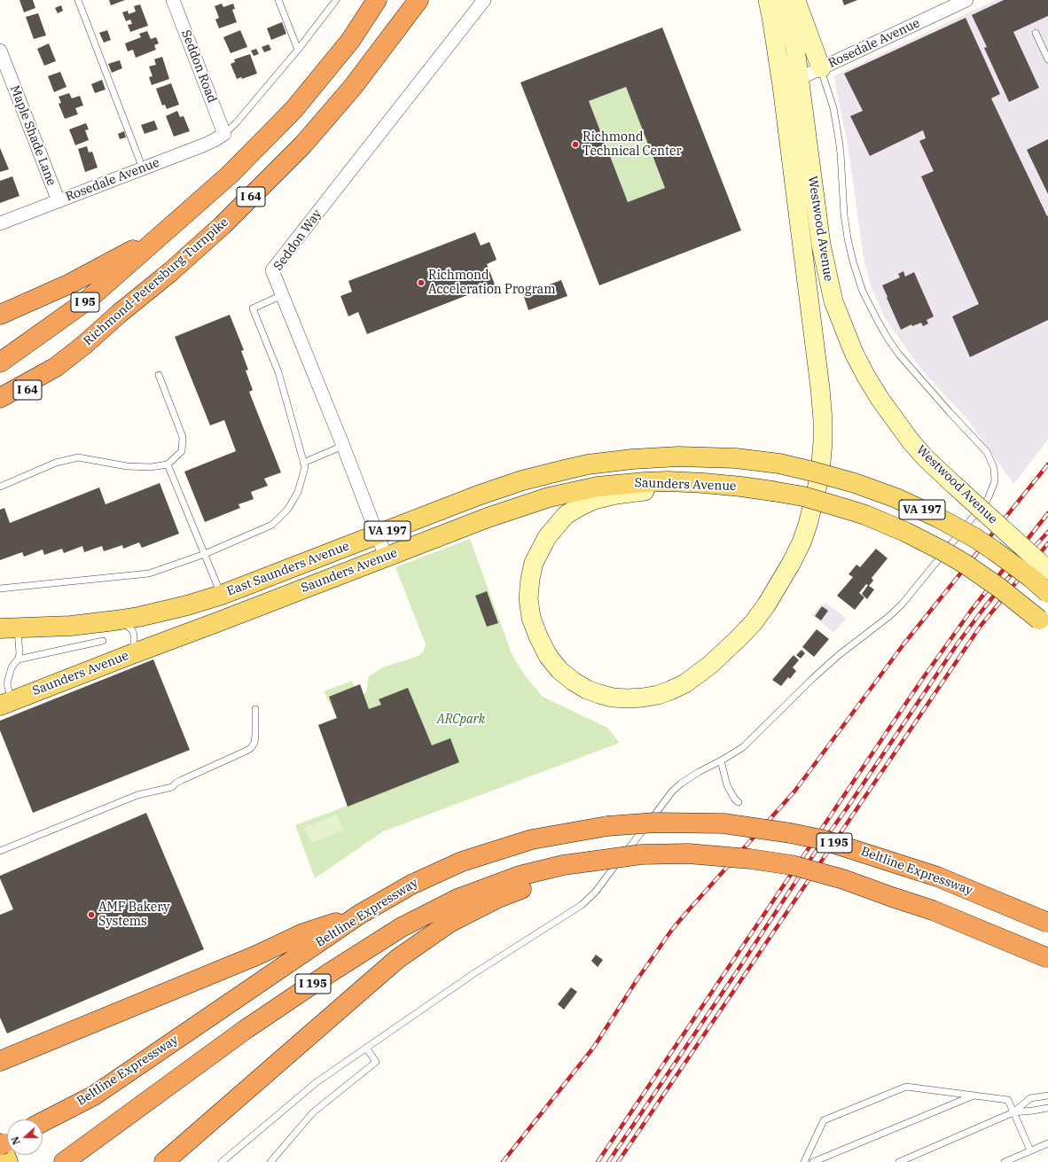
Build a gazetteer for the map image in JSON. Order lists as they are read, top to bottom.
{
  "streets": {
    "highway": [
      "I 64",
      "Richmond-Petersburg Turnpike",
      "I 95",
      "I 195",
      "Beltline Expressway"
    ],
    "main road": [
      "Westwood Avenue",
      "Saunders Avenue",
      "VA 197",
      "East Saunders Avenue"
    ],
    "street": [
      "Rosedale Avenue",
      "Seddon Road",
      "Maple Shade Lane",
      "Seddon Way"
    ]
  },
  "crossings": [
    ["Rosedale Avenue", "Seddon Road"],
    ["Rosedale Avenue", "Maple Shade Lane"],
    ["Rosedale Avenue", "Westwood Avenue"],
    ["I 64", "Richmond-Petersburg Turnpike"],
    ["I 64", "I 95"],
    ["Westwood Avenue", "Saunders Avenue"],
    ["Seddon Way", "Saunders Avenue"],
    ["Seddon Way", "East Saunders Avenue"]
  ],
  "parks": ["ARCpark"],
  "places": ["Richmond Technical Center", "Richmond Acceleration Program", "AMF Bakery Systems"],
  "north": "left"
}
